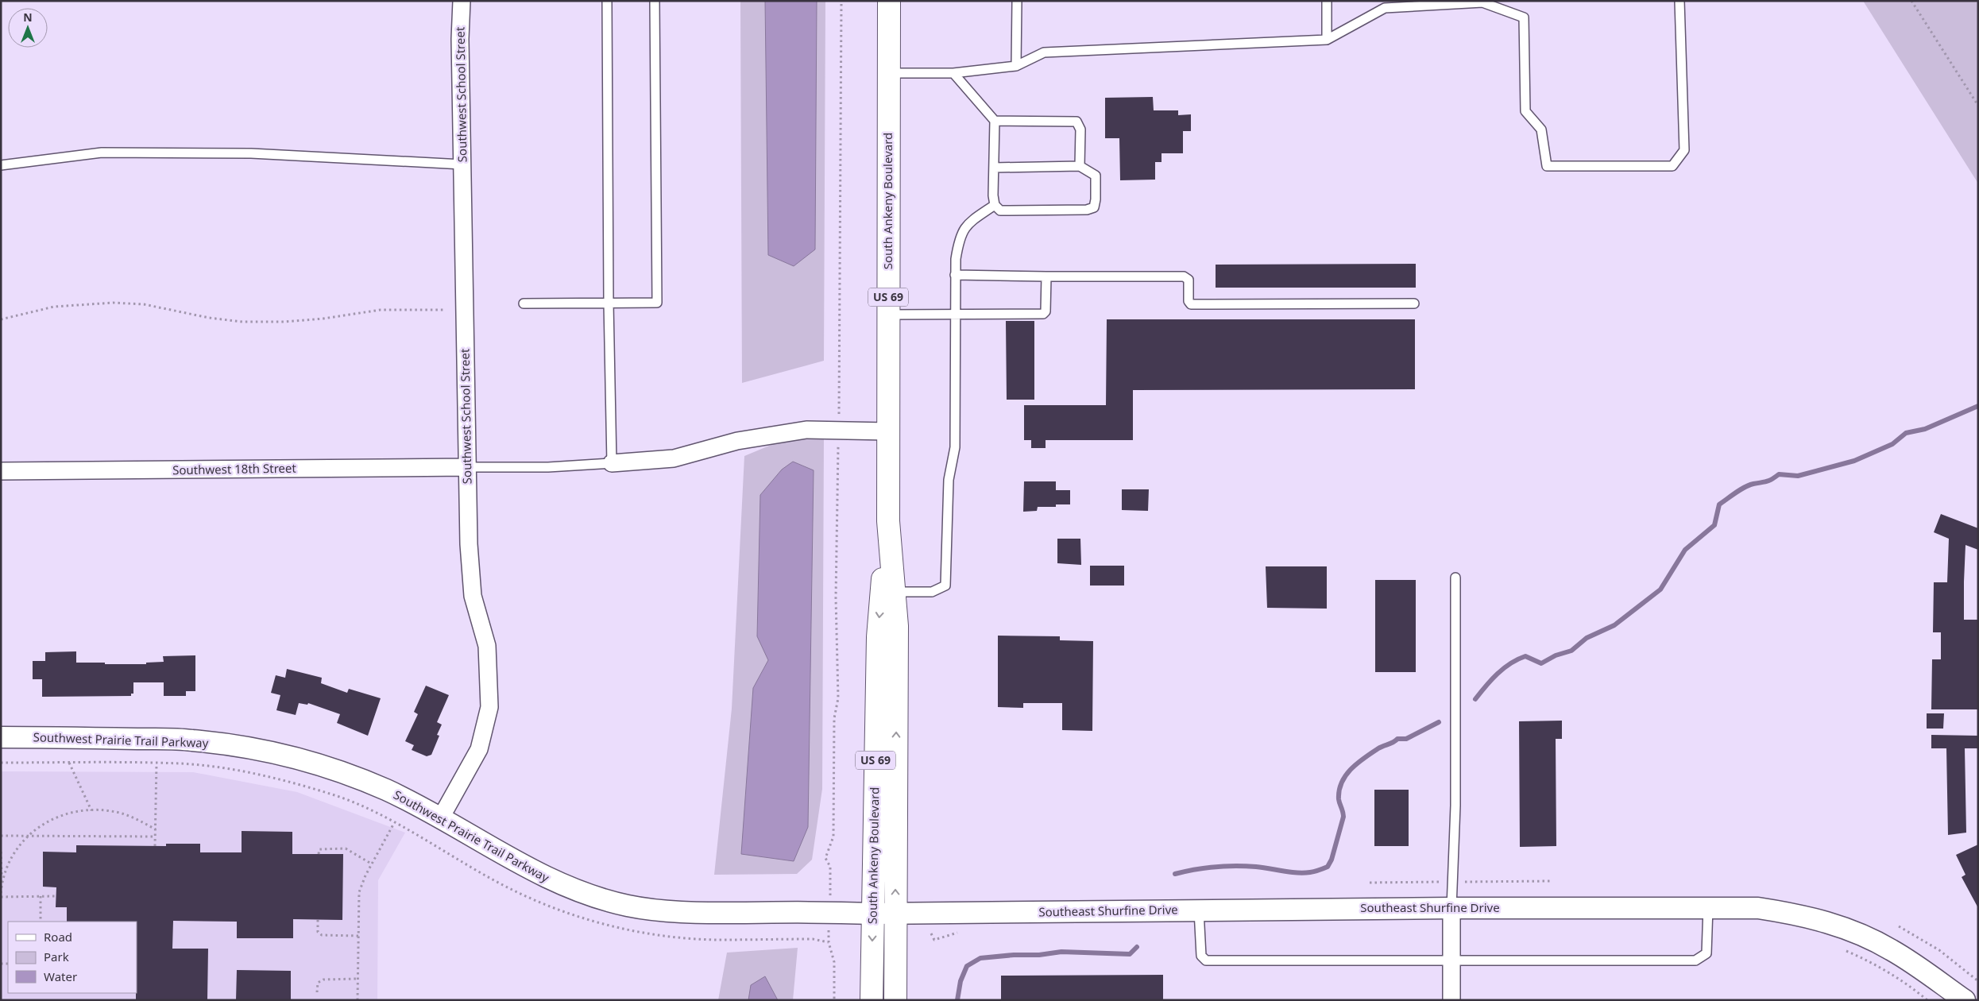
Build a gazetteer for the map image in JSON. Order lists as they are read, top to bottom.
{
  "streets": {
    "main road": ["South Ankeny Boulevard", "US 69"],
    "street": [
      "Southwest School Street",
      "Southwest 18th Street",
      "Southwest Prairie Trail Parkway",
      "Southeast Shurfine Drive"
    ]
  },
  "crossings": [
    ["Southwest School Street", "Southwest 18th Street"],
    ["Southwest School Street", "Southwest Prairie Trail Parkway"],
    ["South Ankeny Boulevard", "Southwest Prairie Trail Parkway"],
    ["South Ankeny Boulevard", "Southeast Shurfine Drive"],
    ["Southwest Prairie Trail Parkway", "Southeast Shurfine Drive"]
  ],
  "legend": ["Road", "Park", "Water"],
  "north": "top"
}
